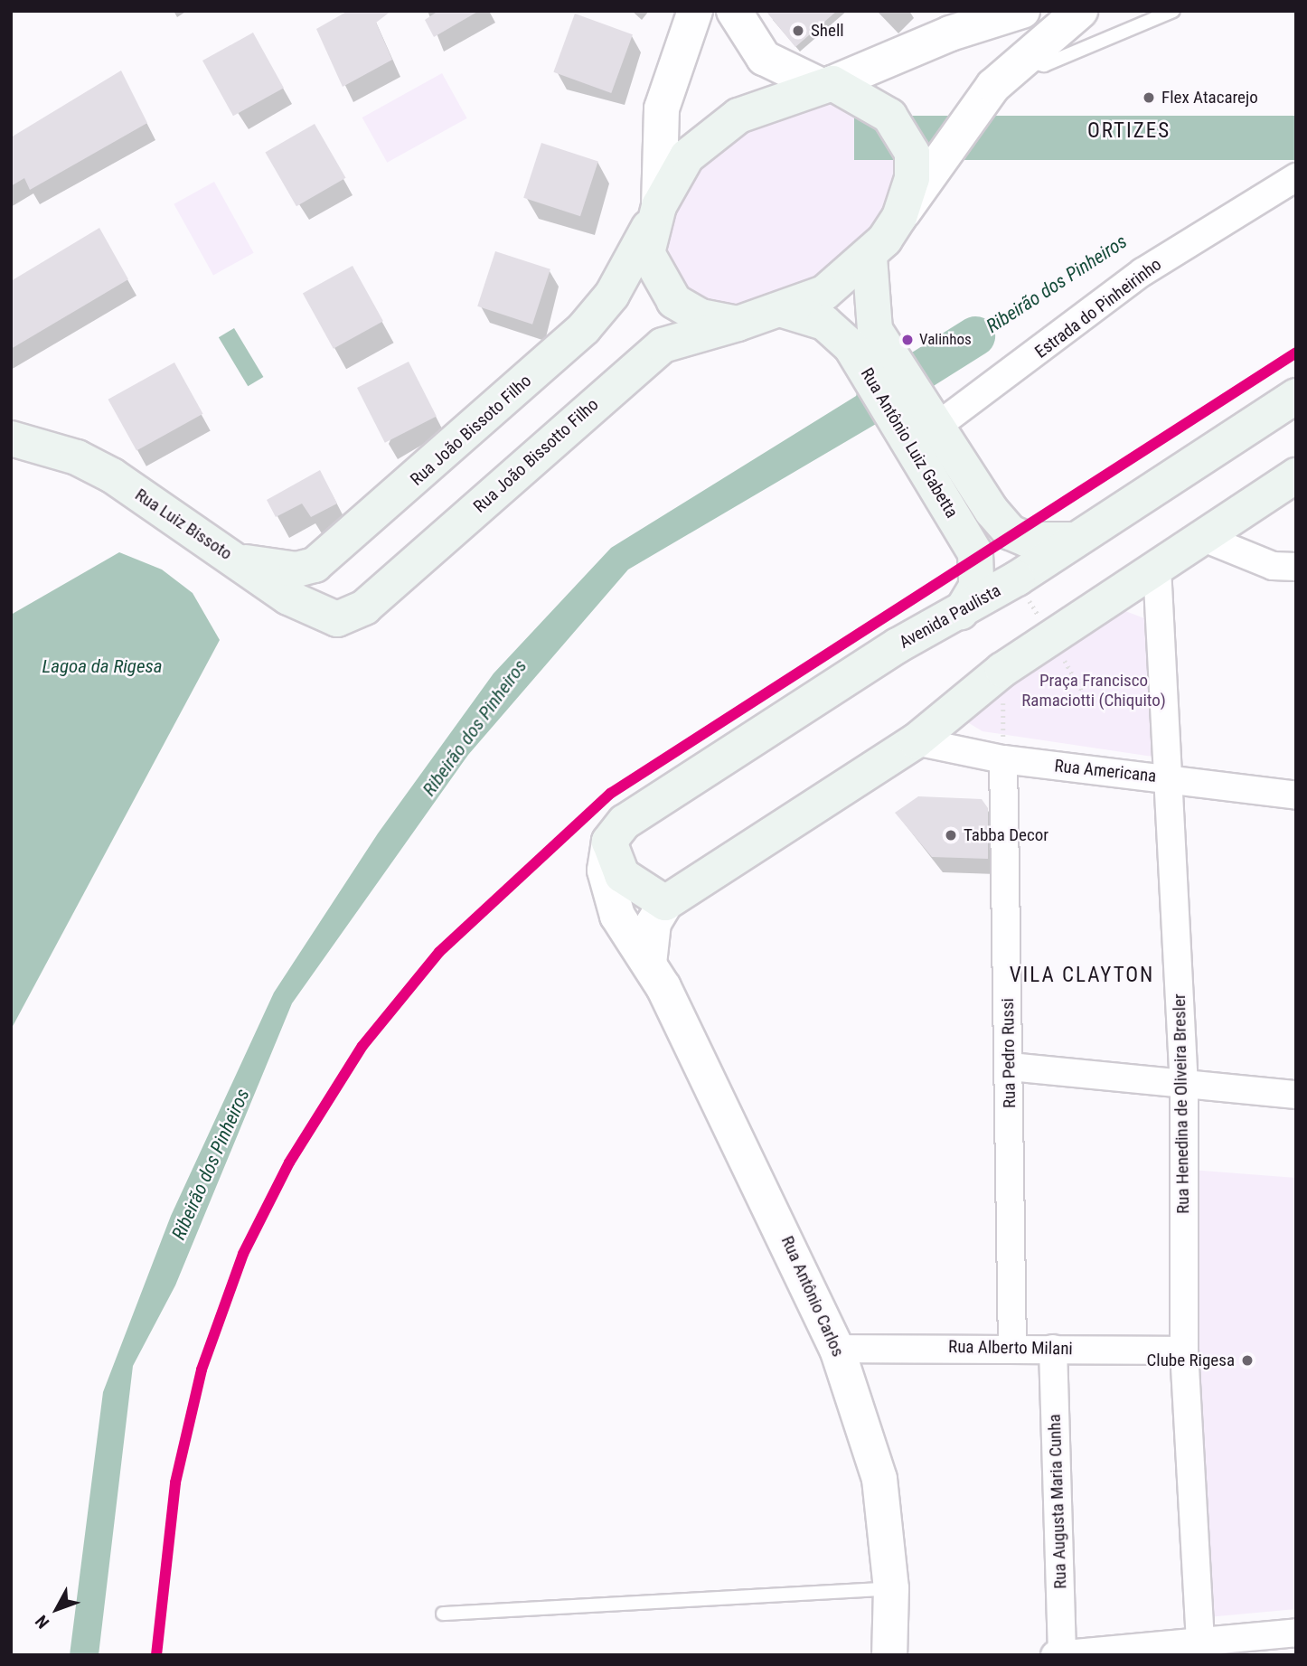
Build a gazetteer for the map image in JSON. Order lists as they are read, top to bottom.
{
  "streets": {
    "main road": [
      "Rua João Bissoto Filho",
      "Rua Antônio Luiz Gabetta",
      "Rua João Bissotto Filho",
      "Rua Luiz Bissoto",
      "Avenida Paulista",
      "Rua Antônio Carlos"
    ],
    "street": [
      "Estrada do Pinheirinho",
      "Rua Americana",
      "Rua Pedro Russi",
      "Rua Henedina de Oliveira Bresler",
      "Rua Alberto Milani",
      "Rua Augusta Maria Cunha"
    ]
  },
  "crossings": [
    ["Estrada do Pinheirinho", "Rua Antônio Luiz Gabetta"],
    ["Rua João Bissoto Filho", "Rua Antônio Luiz Gabetta"],
    ["Rua João Bissoto Filho", "Rua João Bissotto Filho"],
    ["Rua Antônio Luiz Gabetta", "Avenida Paulista"],
    ["Rua João Bissotto Filho", "Rua Luiz Bissoto"],
    ["Avenida Paulista", "Rua Antônio Carlos"],
    ["Rua Americana", "Rua Pedro Russi"],
    ["Rua Americana", "Rua Henedina de Oliveira Bresler"],
    ["Rua Pedro Russi", "Rua Alberto Milani"],
    ["Rua Henedina de Oliveira Bresler", "Rua Alberto Milani"],
    ["Rua Antônio Carlos", "Rua Alberto Milani"],
    ["Rua Alberto Milani", "Rua Augusta Maria Cunha"]
  ],
  "districts": ["ORTIZES", "VILA CLAYTON"],
  "water": ["Ribeirão dos Pinheiros", "Lagoa da Rigesa"],
  "parks": ["Praça Francisco Ramaciotti (Chiquito)"],
  "places": [
    "Shell",
    "Flex Atacarejo",
    "Valinhos",
    "Tabba Decor",
    "Clube Rigesa"
  ],
  "north": "bottom left"
}
